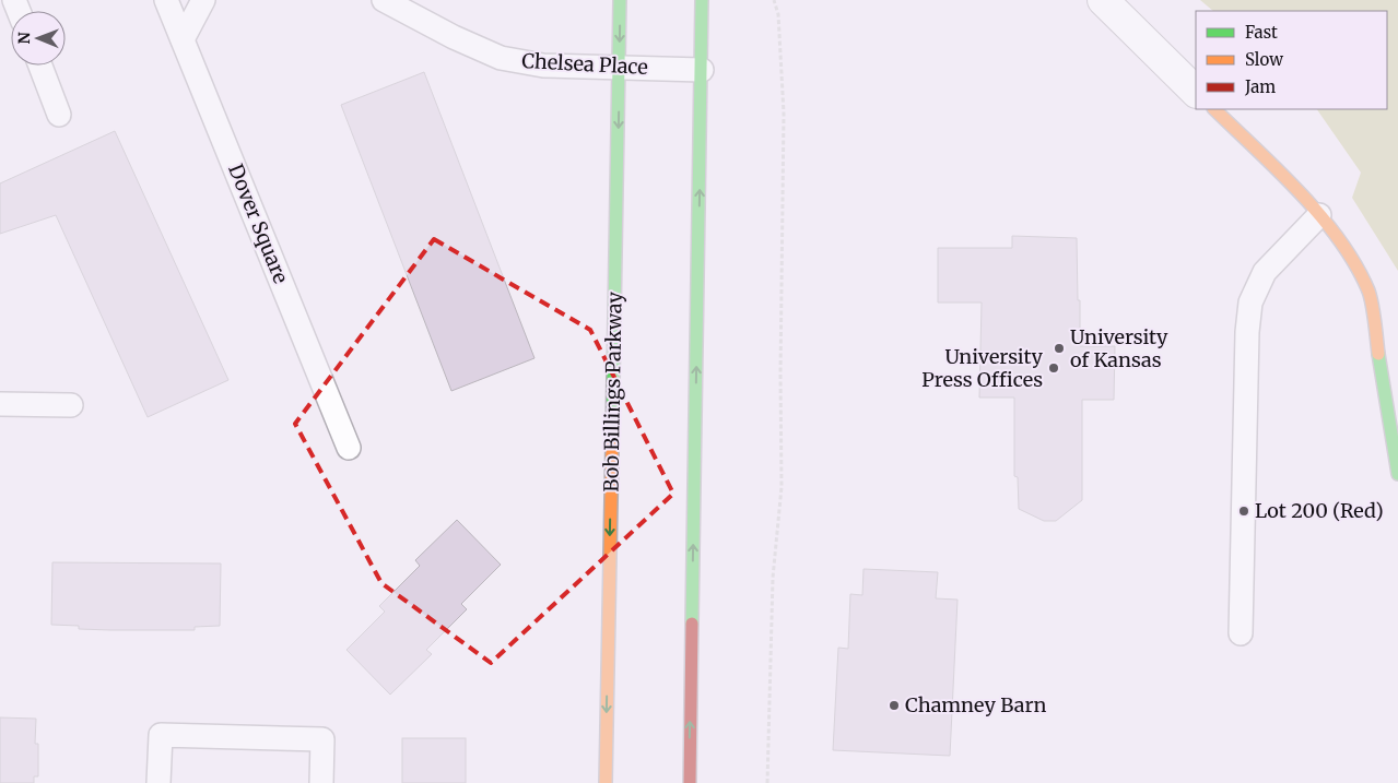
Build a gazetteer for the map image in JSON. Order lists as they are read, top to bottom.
{
  "streets": {
    "main road": ["Bob Billings Parkway"],
    "lane": ["Chelsea Place", "Dover Square"]
  },
  "crossings": [
    ["Chelsea Place", "Bob Billings Parkway"]
  ],
  "places": [
    "University of Kansas",
    "University Press Offices",
    "Lot 200 (Red)",
    "Chamney Barn"
  ],
  "legend": ["Fast", "Slow", "Jam"],
  "north": "left"
}
